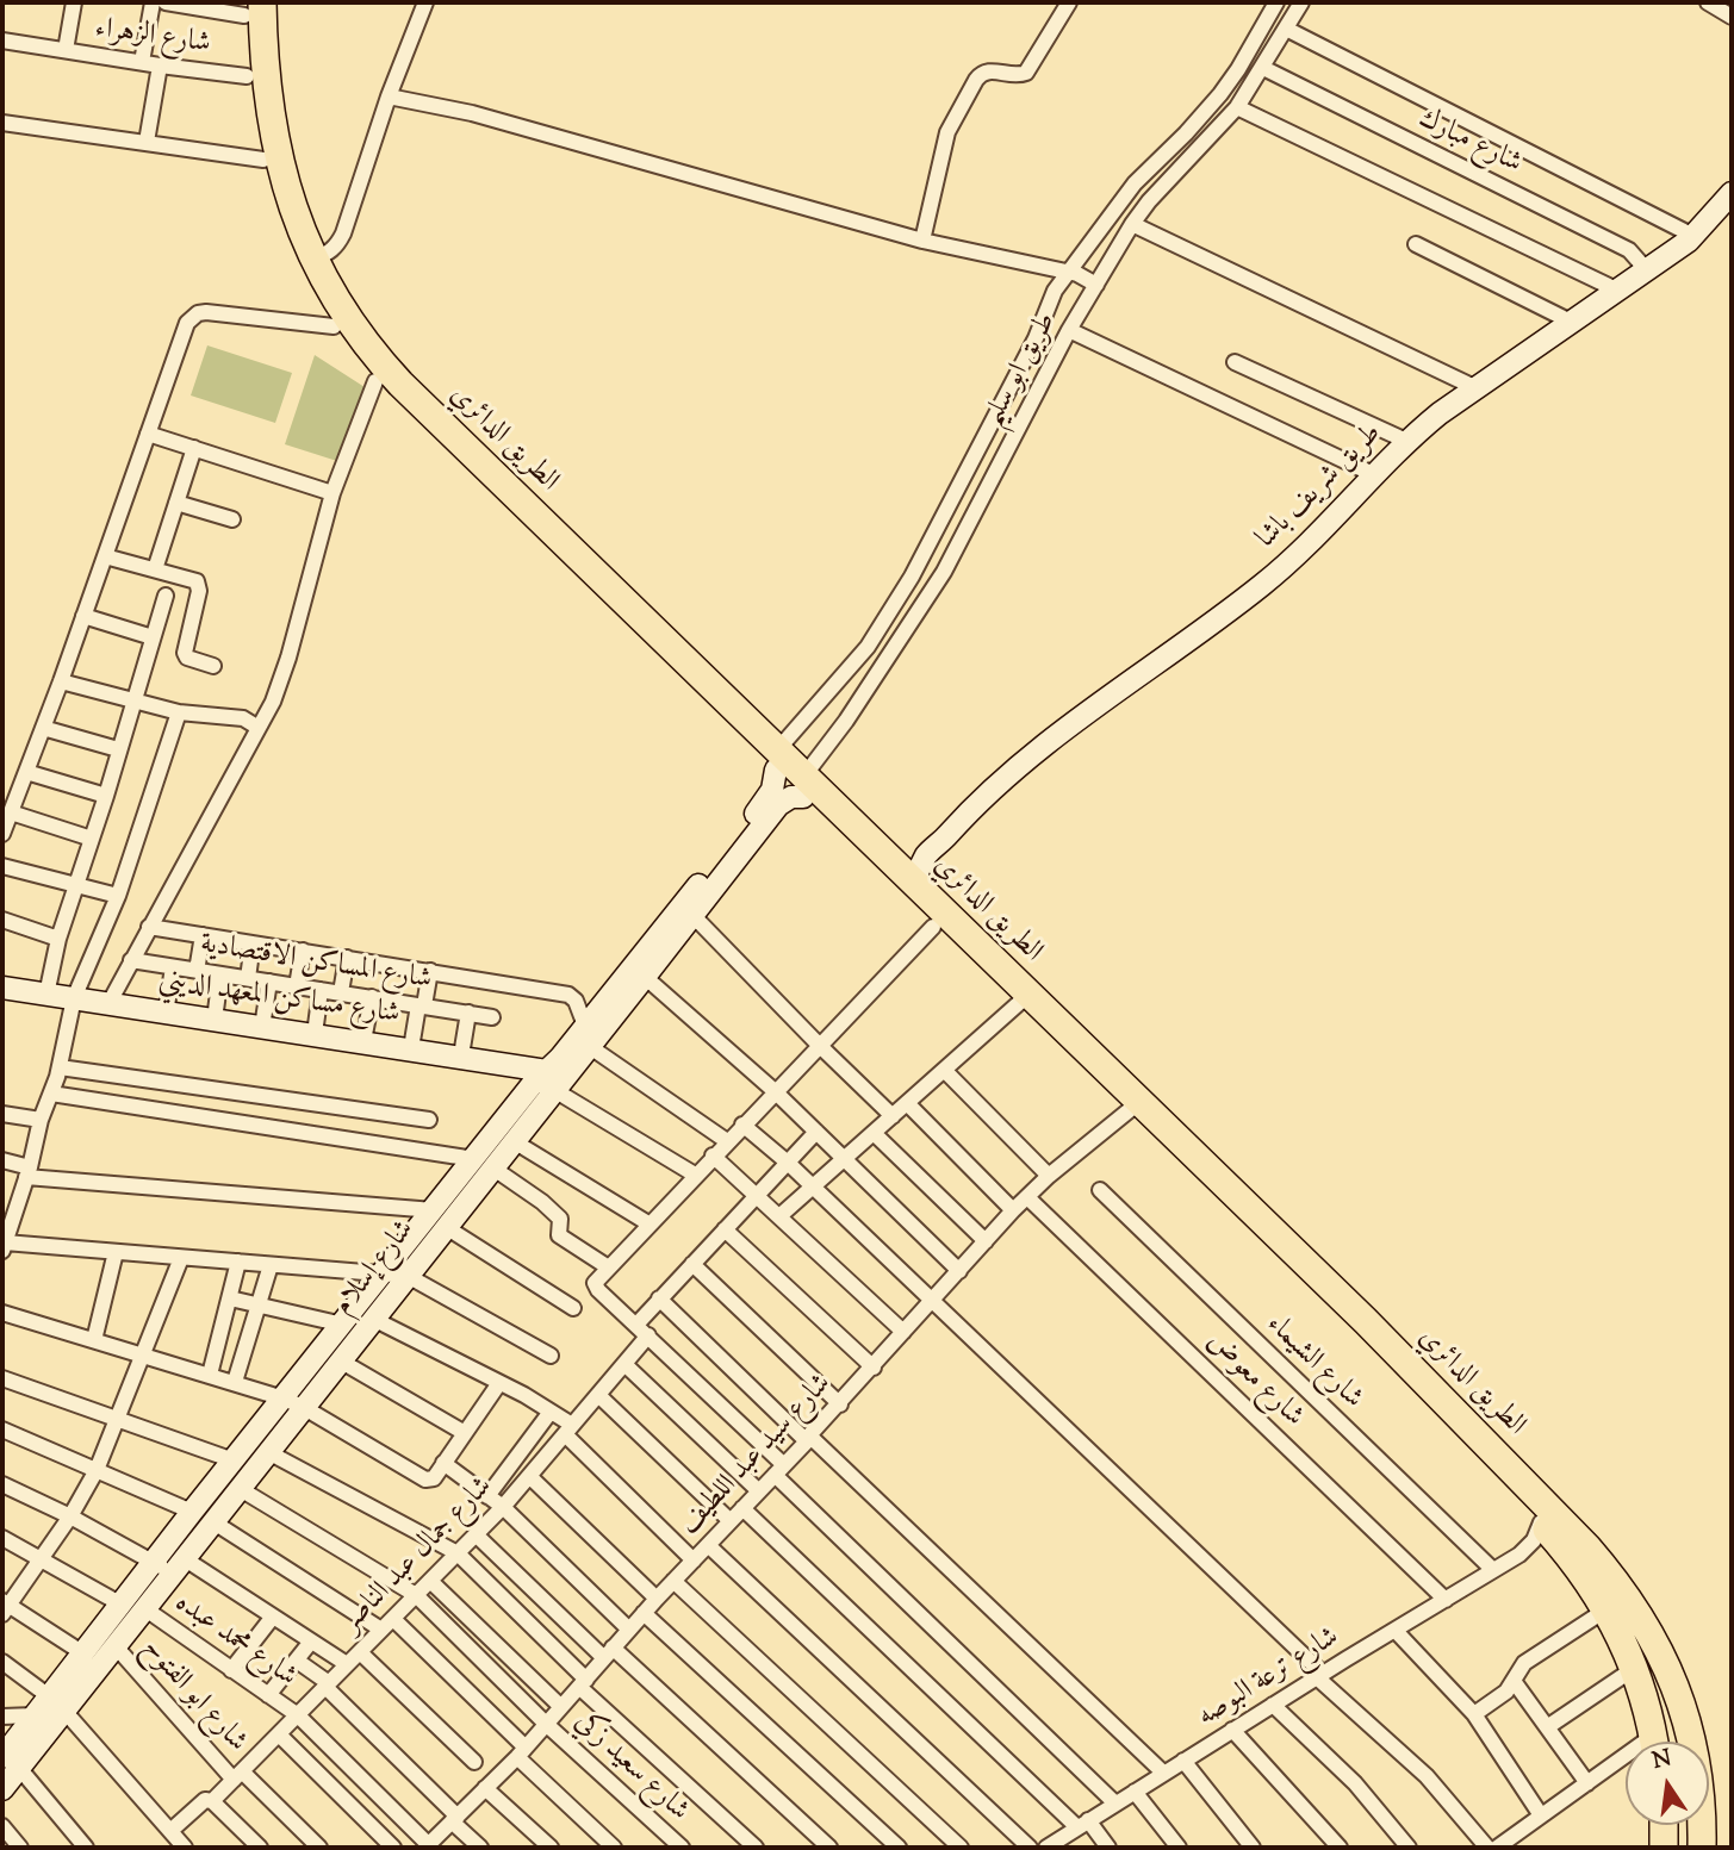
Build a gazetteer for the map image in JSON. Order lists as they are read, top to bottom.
{
  "streets": {
    "highway": ["الطريق الدائري"],
    "street": [
      "شارع الزهراء",
      "شارع مبارك",
      "طريق ابو سليم",
      "طريق شريف باشا",
      "شارع المساكن الاقتصادية",
      "شارع مساكن المعهد الديني",
      "شارع إسلام",
      "شارع الشيماء",
      "شارع معوض",
      "شارع سيد عبد اللطيف",
      "شارع جمال عبد الناصر",
      "شارع محمد عبده",
      "شارع ترعة البوصه",
      "شارع ابو الفتوح",
      "شارع سعيد زكي"
    ]
  },
  "crossings": [
    ["شارع الزهراء", "الطريق الدائري"],
    ["شارع مبارك", "طريق ابو سليم"],
    ["شارع مبارك", "طريق شريف باشا"],
    ["طريق ابو سليم", "الطريق الدائري"],
    ["طريق ابو سليم", "شارع إسلام"],
    ["الطريق الدائري", "طريق شريف باشا"],
    ["الطريق الدائري", "شارع إسلام"],
    ["الطريق الدائري", "شارع سيد عبد اللطيف"],
    ["شارع مساكن المعهد الديني", "شارع إسلام"],
    ["شارع إسلام", "شارع محمد عبده"],
    ["شارع إسلام", "شارع ابو الفتوح"],
    ["شارع إسلام", "شارع سعيد زكي"],
    ["شارع الشيماء", "شارع ترعة البوصه"],
    ["شارع معوض", "شارع سيد عبد اللطيف"],
    ["شارع معوض", "شارع ترعة البوصه"],
    ["شارع سيد عبد اللطيف", "شارع محمد عبده"],
    ["شارع سيد عبد اللطيف", "شارع سعيد زكي"],
    ["شارع جمال عبد الناصر", "شارع محمد عبده"],
    ["شارع جمال عبد الناصر", "شارع ابو الفتوح"],
    ["شارع جمال عبد الناصر", "شارع سعيد زكي"]
  ],
  "north": "top"
}
